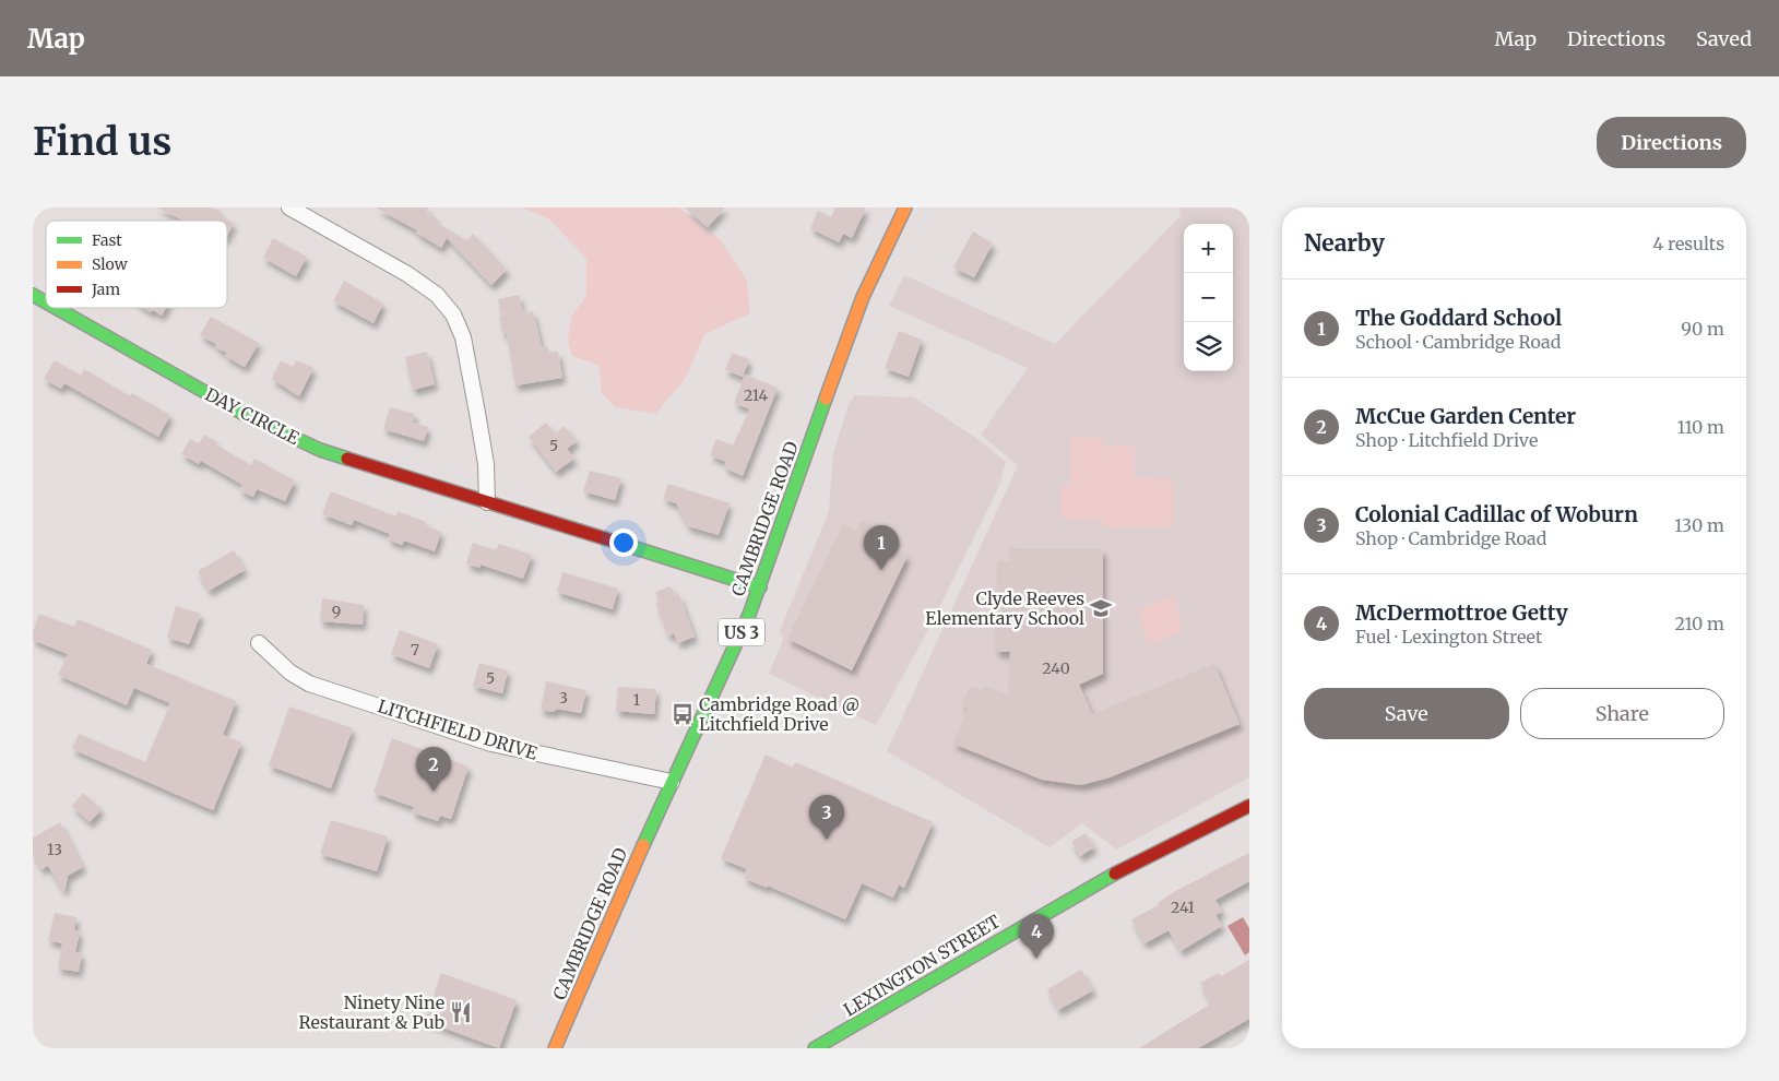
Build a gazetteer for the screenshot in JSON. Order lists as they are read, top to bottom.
{
  "streets": {
    "main road": [
      "DAY CIRCLE",
      "CAMBRIDGE ROAD",
      "US 3",
      "LEXINGTON STREET"
    ],
    "street": ["LITCHFIELD DRIVE"]
  },
  "crossings": [
    ["DAY CIRCLE", "CAMBRIDGE ROAD"],
    ["CAMBRIDGE ROAD", "LITCHFIELD DRIVE"]
  ],
  "places": {
    "school or university": ["Clyde Reeves Elementary School"],
    "bus stop": ["Cambridge Road @ Litchfield Drive"],
    "restaurant": ["Ninety Nine Restaurant & Pub"]
  },
  "house_numbers": [
    "214",
    "5",
    "9",
    "7",
    "240",
    "5",
    "3",
    "1",
    "13",
    "241"
  ],
  "legend": ["Fast", "Slow", "Jam"],
  "page": {
    "header": "Map",
    "nav": ["Map", "Directions", "Saved"],
    "buttons": [
      "Directions",
      ["Save", "Share"]
    ],
    "title": "Find us",
    "heading": ["Nearby", "4 results"],
    "map_buttons": ["+", "−"],
    "list": [
      {
        "mark": "1",
        "name": "The Goddard School",
        "note": "School · Cambridge Road",
        "value": "90 m"
      },
      {
        "mark": "2",
        "name": "McCue Garden Center",
        "note": "Shop · Litchfield Drive",
        "value": "110 m"
      },
      {
        "mark": "3",
        "name": "Colonial Cadillac of Woburn",
        "note": "Shop · Cambridge Road",
        "value": "130 m"
      },
      {
        "mark": "4",
        "name": "McDermottroe Getty",
        "note": "Fuel · Lexington Street",
        "value": "210 m"
      }
    ],
    "pins": [
      "1",
      "2",
      "3",
      "4"
    ]
  }
}
